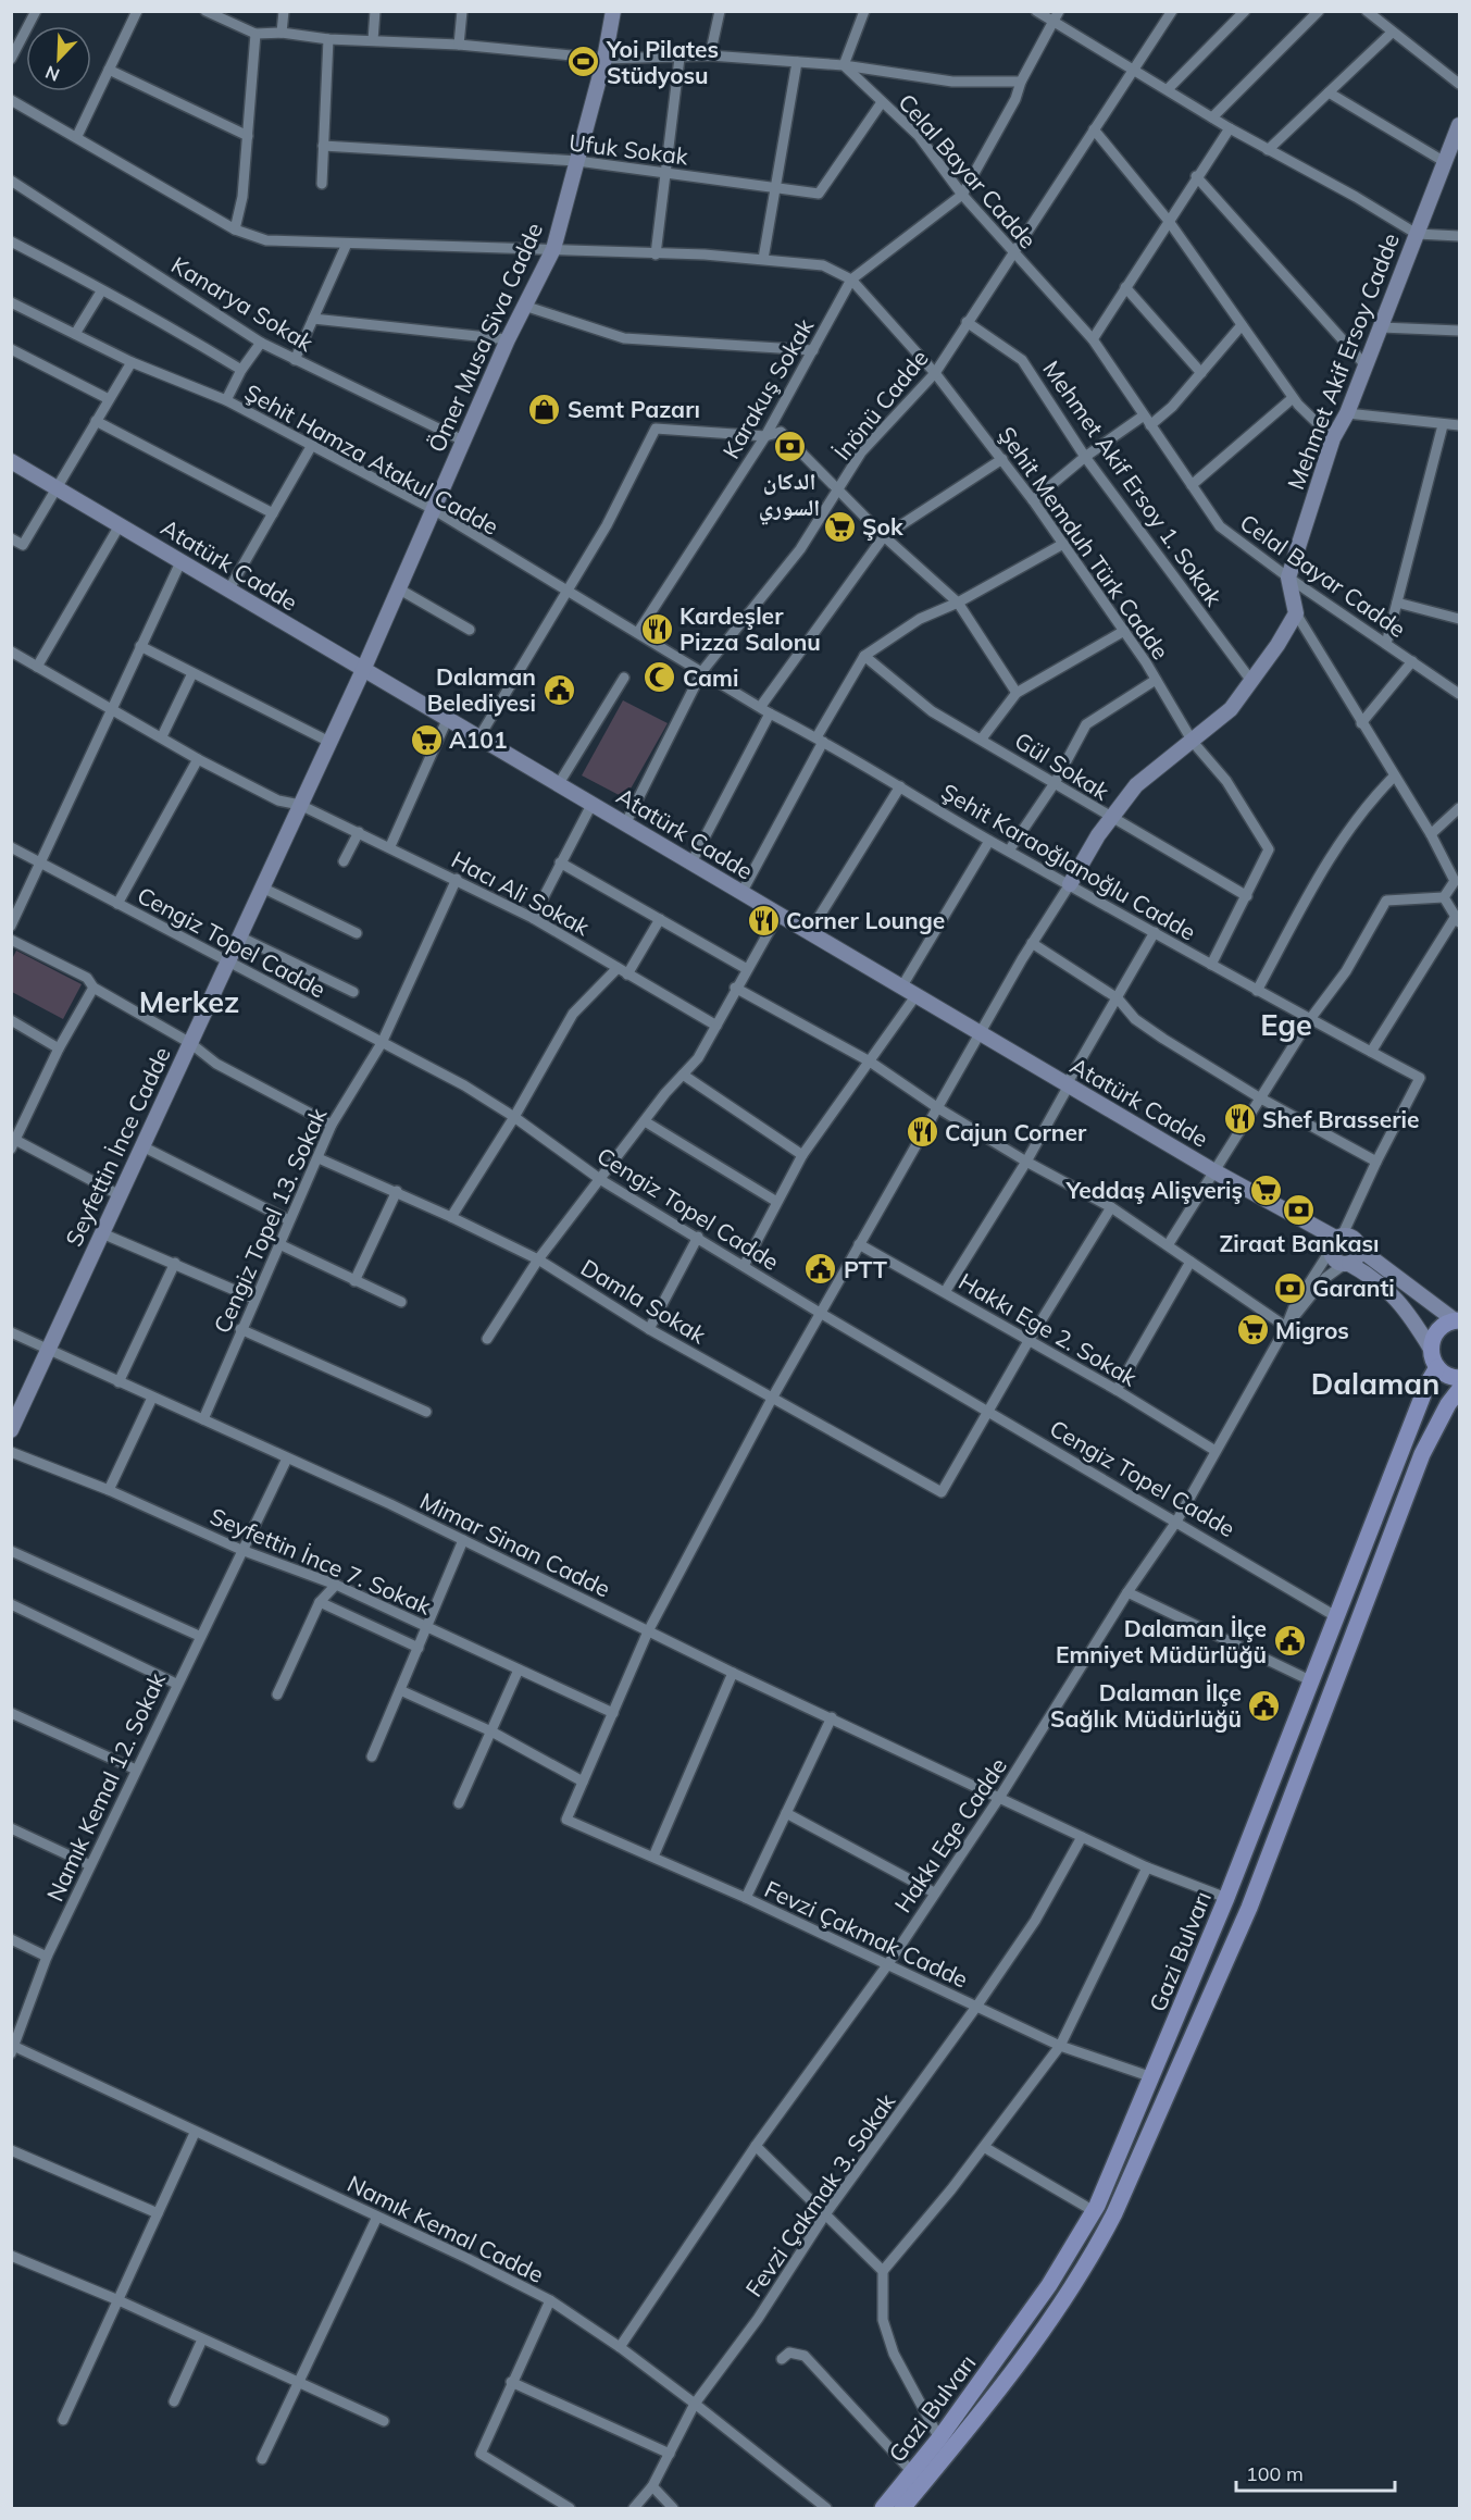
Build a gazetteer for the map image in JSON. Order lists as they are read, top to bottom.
{
  "streets": {
    "main road": [
      "Ömer Musa Siva Cadde",
      "Mehmet Akif Ersoy Cadde",
      "Atatürk Cadde",
      "Seyfettin İnce Cadde",
      "Gazi Bulvarı"
    ],
    "street": [
      "Ufuk Sokak",
      "Celal Bayar Cadde",
      "Kanarya Sokak",
      "Karakuş Sokak",
      "İnönü Cadde",
      "Şehit Hamza Atakul Cadde",
      "Mehmet Akif Ersoy 1. Sokak",
      "Şehit Memduh Türk Cadde",
      "Gül Sokak",
      "Şehit Karaoğlanoğlu Cadde",
      "Hacı Ali Sokak",
      "Cengiz Topel Cadde",
      "Cengiz Topel 13. Sokak",
      "Damla Sokak",
      "Hakkı Ege 2. Sokak",
      "Mimar Sinan Cadde",
      "Seyfettin İnce 7. Sokak",
      "Namık Kemal 12. Sokak",
      "Hakkı Ege Cadde",
      "Fevzi Çakmak Cadde",
      "Fevzi Çakmak 3. Sokak",
      "Namık Kemal Cadde"
    ]
  },
  "crossings": [
    ["Ufuk Sokak", "Celal Bayar Cadde"],
    ["Ufuk Sokak", "Ömer Musa Siva Cadde"],
    ["Celal Bayar Cadde", "Mehmet Akif Ersoy Cadde"],
    ["Celal Bayar Cadde", "Karakuş Sokak"],
    ["Celal Bayar Cadde", "İnönü Cadde"],
    ["Kanarya Sokak", "Ömer Musa Siva Cadde"],
    ["Ömer Musa Siva Cadde", "Şehit Hamza Atakul Cadde"],
    ["Ömer Musa Siva Cadde", "Atatürk Cadde"],
    ["Ömer Musa Siva Cadde", "Seyfettin İnce Cadde"],
    ["Karakuş Sokak", "Şehit Hamza Atakul Cadde"],
    ["Karakuş Sokak", "Şehit Memduh Türk Cadde"],
    ["İnönü Cadde", "Şehit Hamza Atakul Cadde"],
    ["İnönü Cadde", "Mehmet Akif Ersoy 1. Sokak"],
    ["İnönü Cadde", "Şehit Memduh Türk Cadde"],
    ["İnönü Cadde", "Atatürk Cadde"],
    ["İnönü Cadde", "Şehit Karaoğlanoğlu Cadde"],
    ["Şehit Hamza Atakul Cadde", "Şehit Karaoğlanoğlu Cadde"],
    ["Şehit Memduh Türk Cadde", "Gül Sokak"],
    ["Atatürk Cadde", "Seyfettin İnce Cadde"],
    ["Atatürk Cadde", "Hakkı Ege Cadde"],
    ["Şehit Karaoğlanoğlu Cadde", "Hakkı Ege Cadde"],
    ["Hacı Ali Sokak", "Seyfettin İnce Cadde"],
    ["Hacı Ali Sokak", "Cengiz Topel 13. Sokak"],
    ["Cengiz Topel Cadde", "Seyfettin İnce Cadde"],
    ["Cengiz Topel Cadde", "Cengiz Topel 13. Sokak"],
    ["Cengiz Topel Cadde", "Damla Sokak"],
    ["Cengiz Topel Cadde", "Hakkı Ege Cadde"],
    ["Cengiz Topel Cadde", "Gazi Bulvarı"],
    ["Seyfettin İnce Cadde", "Mimar Sinan Cadde"],
    ["Cengiz Topel 13. Sokak", "Damla Sokak"],
    ["Cengiz Topel 13. Sokak", "Mimar Sinan Cadde"],
    ["Hakkı Ege 2. Sokak", "Hakkı Ege Cadde"],
    ["Mimar Sinan Cadde", "Namık Kemal 12. Sokak"],
    ["Mimar Sinan Cadde", "Hakkı Ege Cadde"],
    ["Mimar Sinan Cadde", "Gazi Bulvarı"],
    ["Mimar Sinan Cadde", "Fevzi Çakmak 3. Sokak"],
    ["Seyfettin İnce 7. Sokak", "Namık Kemal 12. Sokak"],
    ["Namık Kemal 12. Sokak", "Namık Kemal Cadde"],
    ["Hakkı Ege Cadde", "Fevzi Çakmak Cadde"],
    ["Hakkı Ege Cadde", "Namık Kemal Cadde"],
    ["Fevzi Çakmak Cadde", "Gazi Bulvarı"],
    ["Fevzi Çakmak Cadde", "Fevzi Çakmak 3. Sokak"],
    ["Fevzi Çakmak 3. Sokak", "Namık Kemal Cadde"]
  ],
  "districts": ["Merkez", "Ege", "Dalaman"],
  "places": {
    "sports": ["Yoi Pilates Stüdyosu"],
    "shop": ["Semt Pazarı"],
    "bank": ["الدكان السوري", "Ziraat Bankası", "Garanti"],
    "supermarket": [
      "Şok",
      "A101",
      "Yeddaş Alişveriş",
      "Migros"
    ],
    "restaurant": [
      "Kardeşler Pizza Salonu",
      "Corner Lounge",
      "Shef Brasserie",
      "Cajun Corner"
    ],
    "mosque": ["Cami"],
    "public building": [
      "Dalaman Belediyesi",
      "PTT",
      "Dalaman İlçe Emniyet Müdürlüğü",
      "Dalaman İlçe Sağlık Müdürlüğü"
    ]
  },
  "scale_bar": "100 m",
  "north": "bottom left"
}
